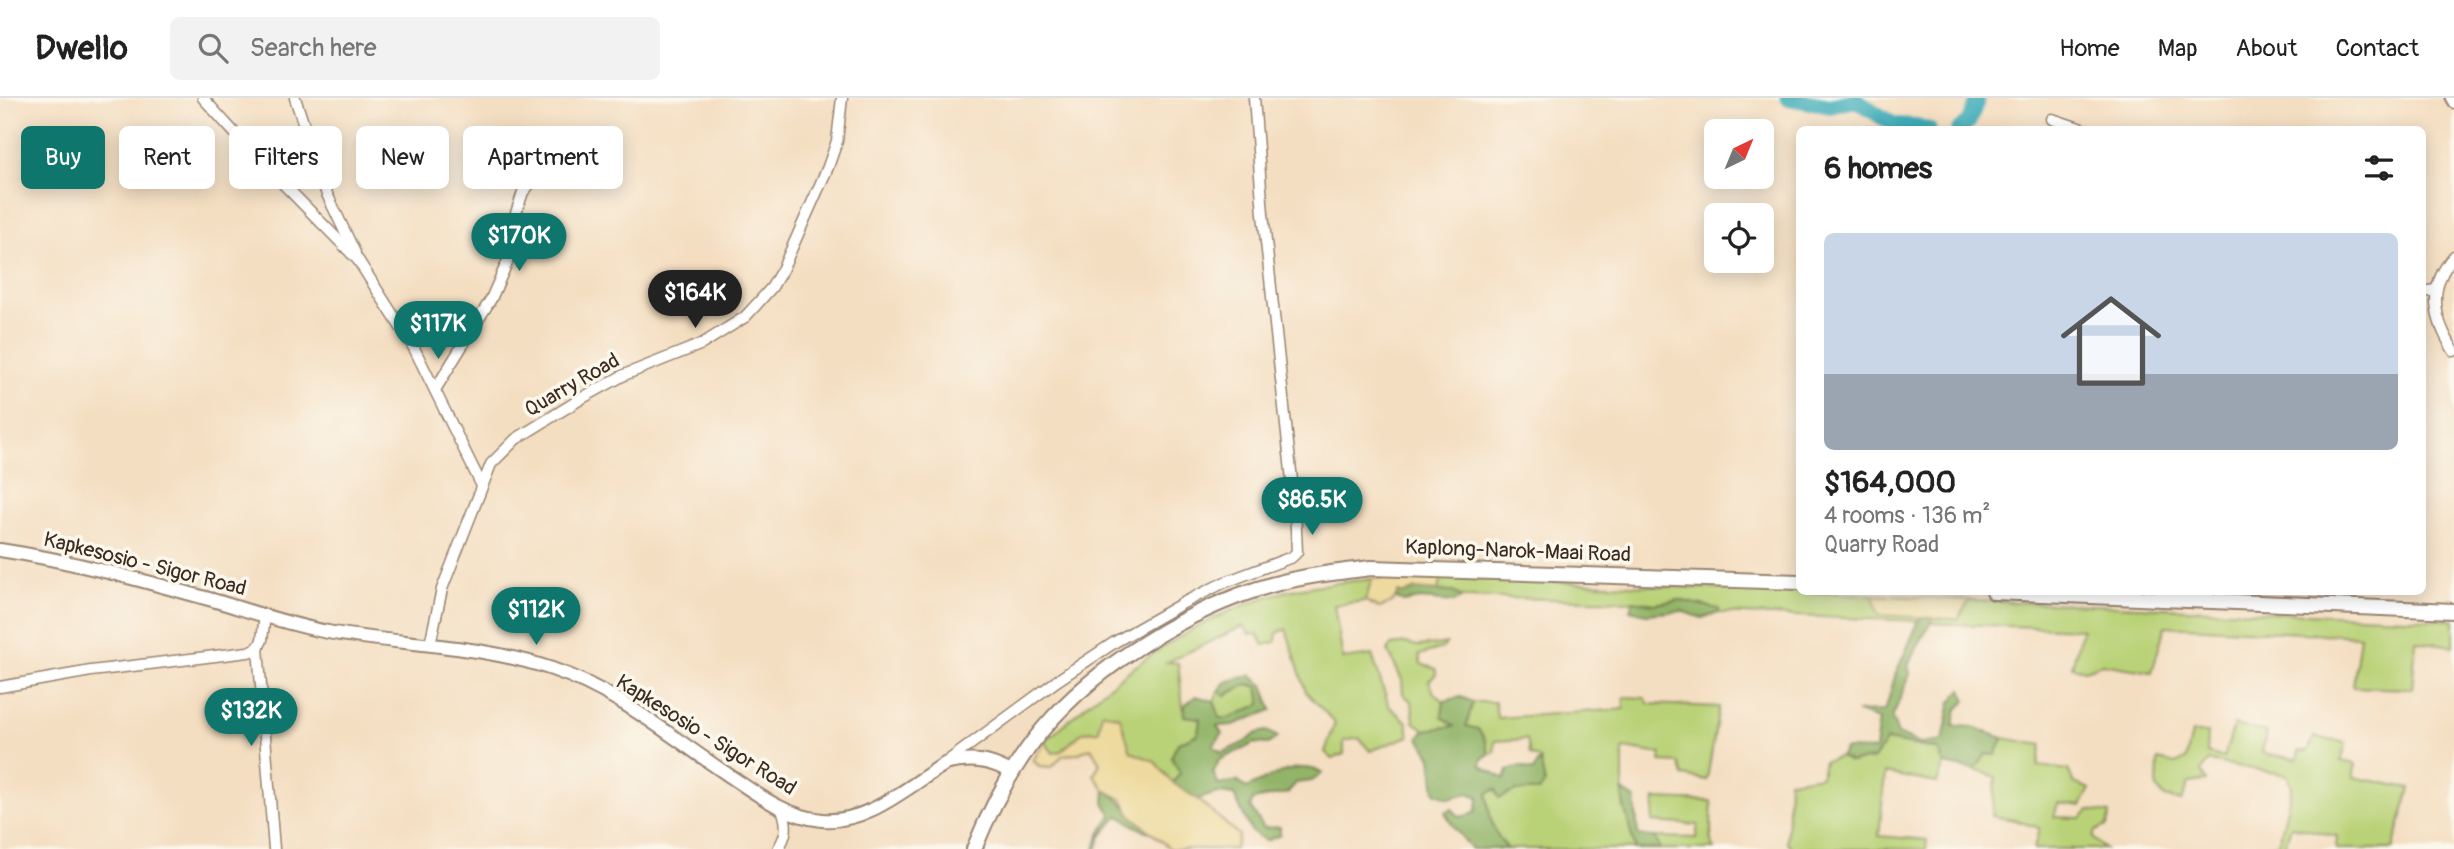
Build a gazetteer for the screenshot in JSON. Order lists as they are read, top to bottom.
{
  "streets": {
    "highway": ["Kaplong-Narok-Maai Road"],
    "main road": ["Kapkesosio - Sigor Road"],
    "street": ["Quarry Road"]
  },
  "crossings": [
    ["Quarry Road", "Kapkesosio - Sigor Road"],
    ["Kaplong-Narok-Maai Road", "Kapkesosio - Sigor Road"]
  ],
  "north": "top right",
  "page": {
    "header": "Dwello",
    "search": "Search here",
    "nav": [
      "Home",
      "Map",
      "About",
      "Contact"
    ],
    "chip": [
      "Buy",
      "Rent",
      "Filters",
      "New",
      "Apartment"
    ],
    "heading": "6 homes",
    "list": [
      {
        "name": "$164,000",
        "note": "4 rooms · 136 m² · Quarry Road"
      }
    ],
    "price": [
      "$170K",
      "$164K",
      "$117K",
      "$86.5K",
      "$112K",
      "$132K"
    ]
  }
}
